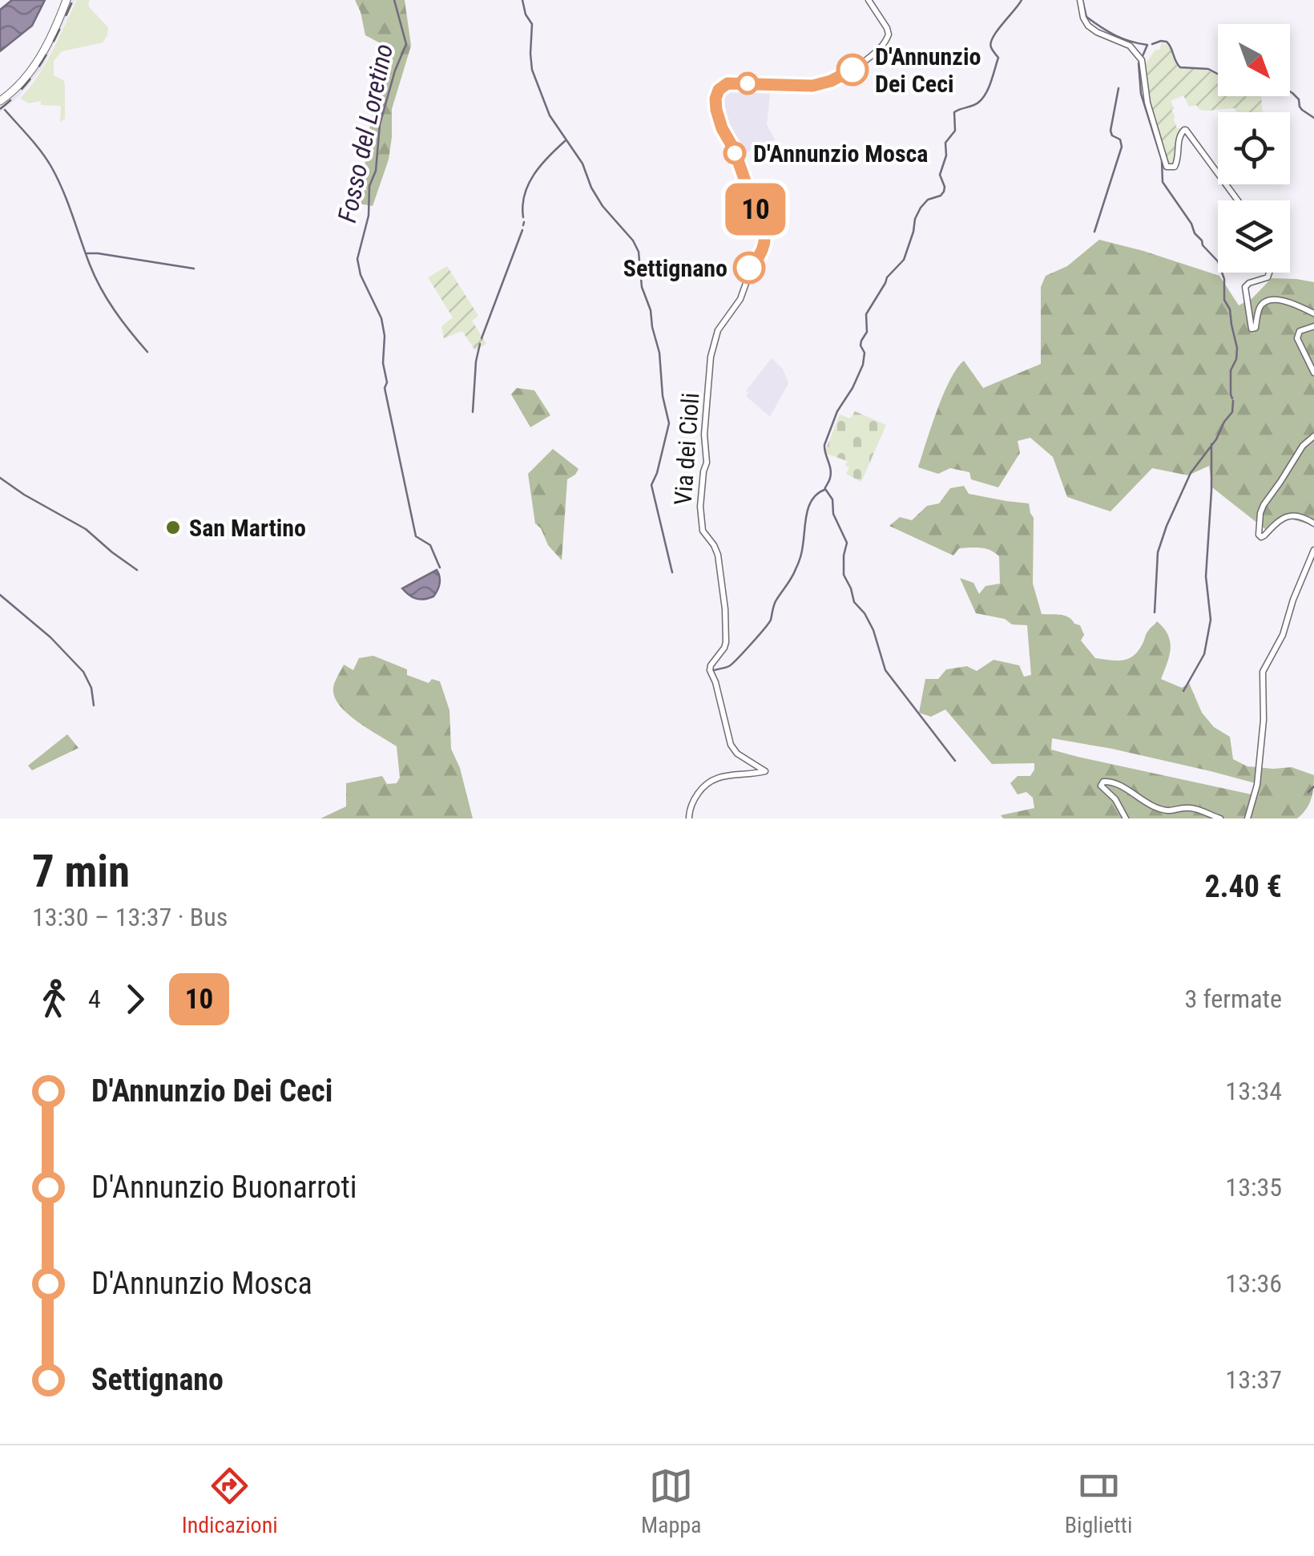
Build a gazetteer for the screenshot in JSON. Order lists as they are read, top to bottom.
{
  "streets": {
    "street": ["Via dei Cioli"]
  },
  "water": ["Fosso del Loretino"],
  "places": [
    "D'Annunzio Dei Ceci",
    "D'Annunzio Mosca",
    "Settignano",
    "San Martino"
  ],
  "lines": ["bus line 10"],
  "north": "bottom right",
  "page": {
    "on_map": "10",
    "heading": ["7 min", "13:30 – 13:37 · Bus", "2.40 €"],
    "legs": ["4", "10", "3 fermate"],
    "list": [
      {
        "name": "D'Annunzio Dei Ceci",
        "value": "13:34"
      },
      {
        "name": "D'Annunzio Buonarroti",
        "value": "13:35"
      },
      {
        "name": "D'Annunzio Mosca",
        "value": "13:36"
      },
      {
        "name": "Settignano",
        "value": "13:37"
      }
    ],
    "tabs": ["Indicazioni", "Mappa", "Biglietti"]
  }
}
